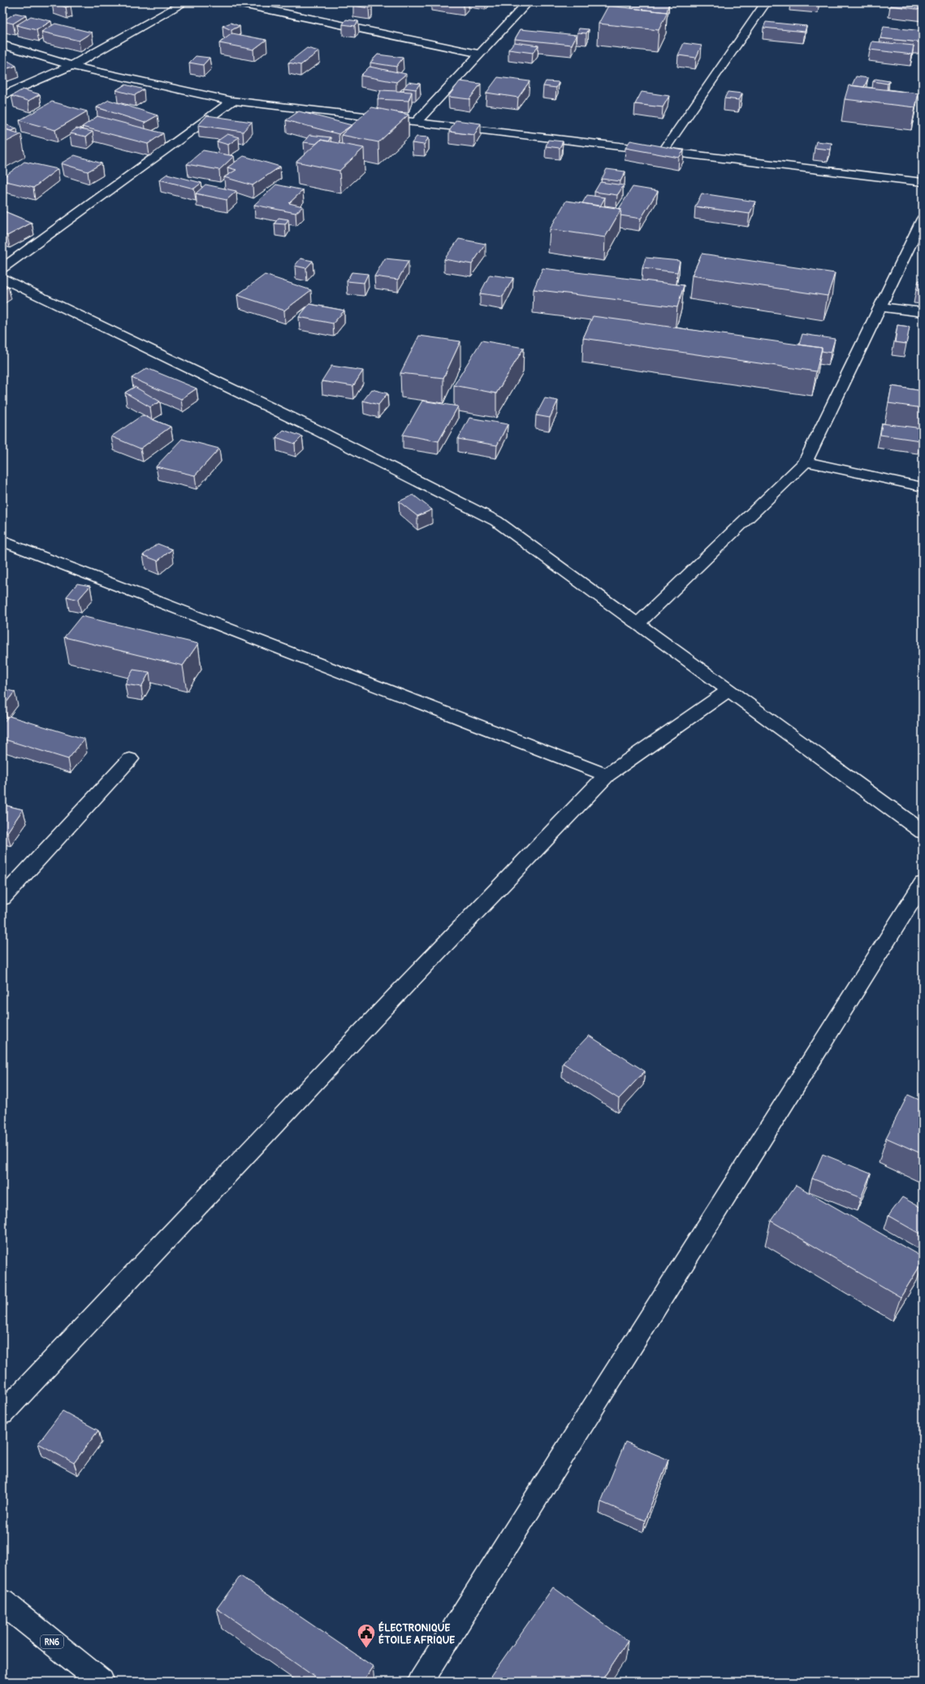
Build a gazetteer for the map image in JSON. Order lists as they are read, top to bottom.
{
  "streets": {
    "main road": ["RN6"]
  },
  "places": {
    "public building": ["ÉLECTRONIQUE ÉTOILE AFRIQUE"]
  }
}
